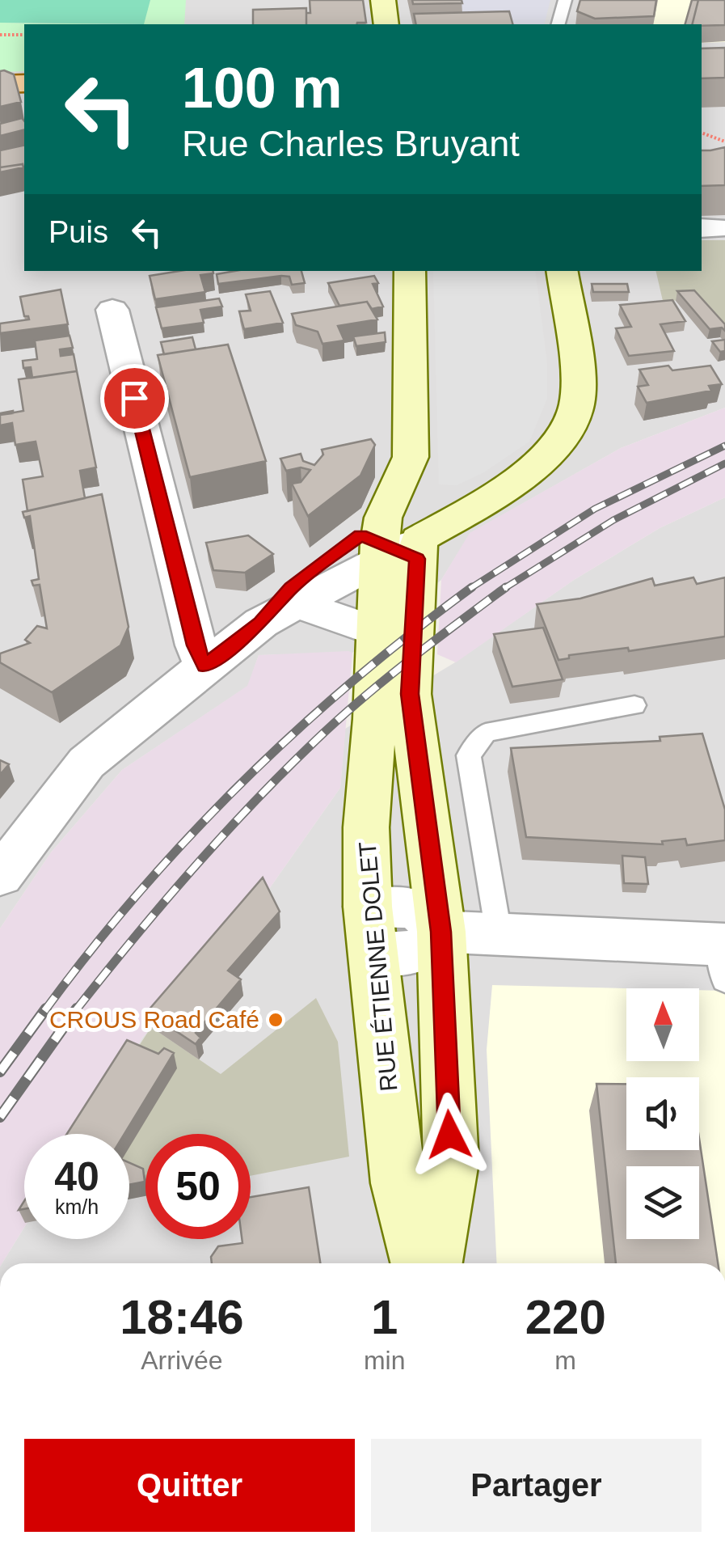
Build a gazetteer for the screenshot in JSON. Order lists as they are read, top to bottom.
{
  "streets": {
    "main road": ["RUE ÉTIENNE DOLET"]
  },
  "places": ["CROUS Road Café"],
  "north": "top",
  "page": {
    "turn": ["100 m", "Rue Charles Bruyant"],
    "then": "Puis",
    "speed": "40 km/h",
    "limit": "50",
    "eta": [
      "18:46",
      "Arrivée",
      "1",
      "min",
      "220",
      "m"
    ],
    "buttons": ["Quitter", "Partager"]
  }
}
